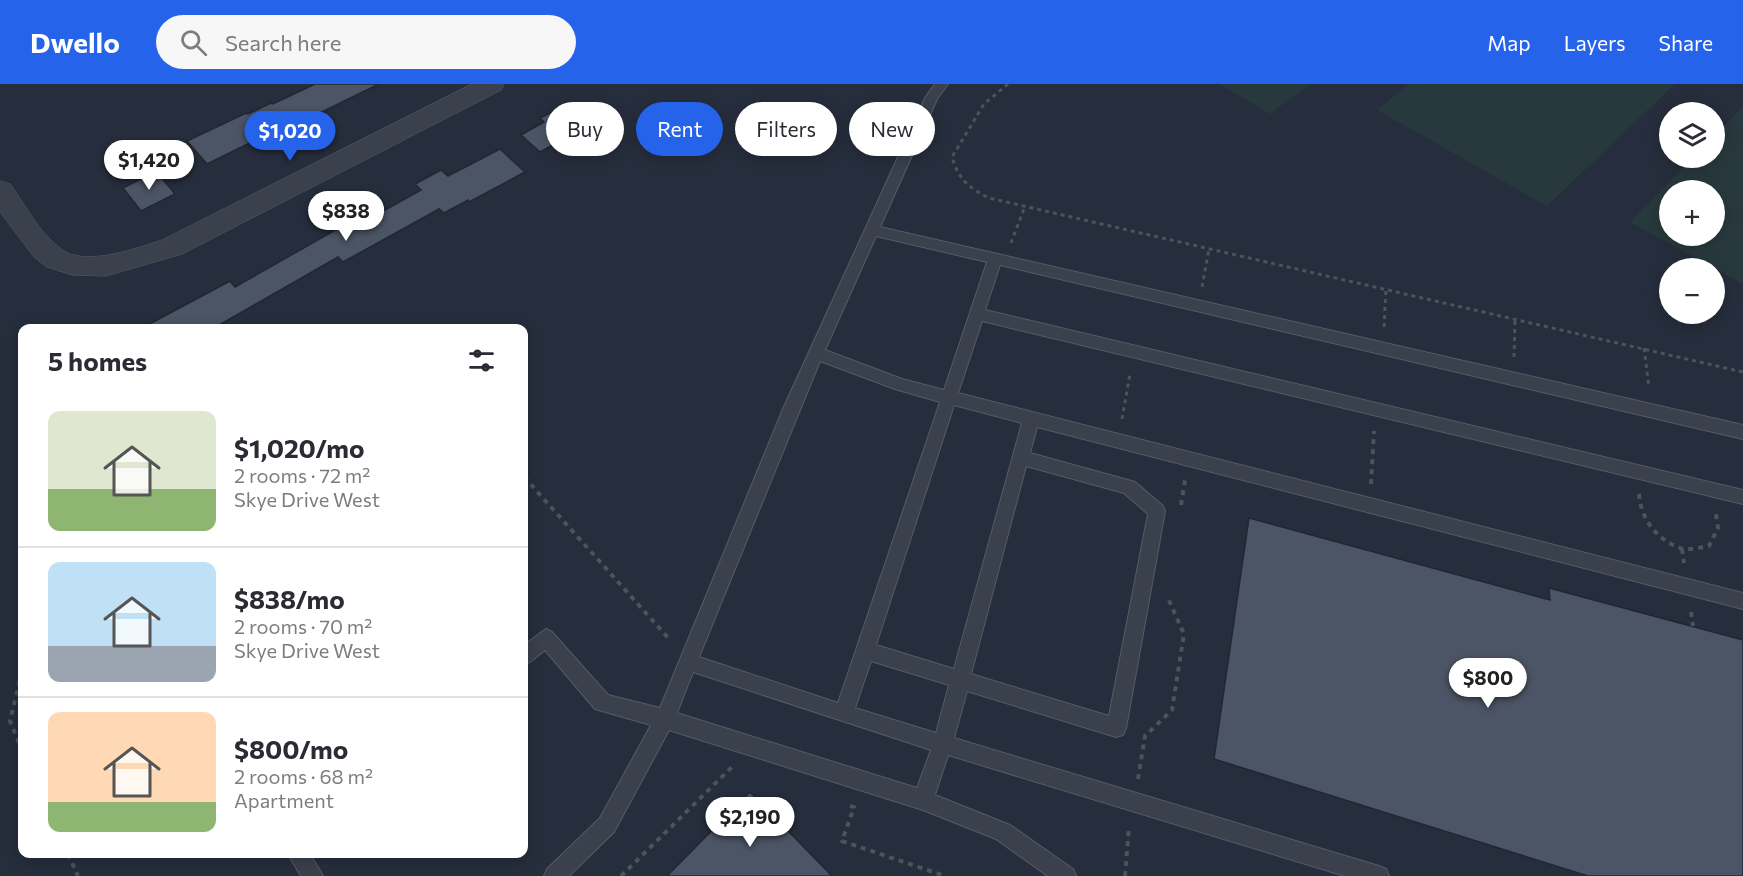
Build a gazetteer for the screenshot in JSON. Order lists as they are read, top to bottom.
{
  "page": {
    "header": "Dwello",
    "search": "Search here",
    "nav": ["Map", "Layers", "Share"],
    "map_buttons": ["+", "−"],
    "chip": [
      "Buy",
      "Rent",
      "Filters",
      "New"
    ],
    "price": [
      "$1,020",
      "$1,420",
      "$838",
      "$800",
      "$2,190"
    ],
    "heading": "5 homes",
    "list": [
      {
        "name": "$1,020/mo",
        "note": "2 rooms · 72 m² · Skye Drive West"
      },
      {
        "name": "$838/mo",
        "note": "2 rooms · 70 m² · Skye Drive West"
      },
      {
        "name": "$800/mo",
        "note": "2 rooms · 68 m² · Apartment"
      }
    ]
  }
}
